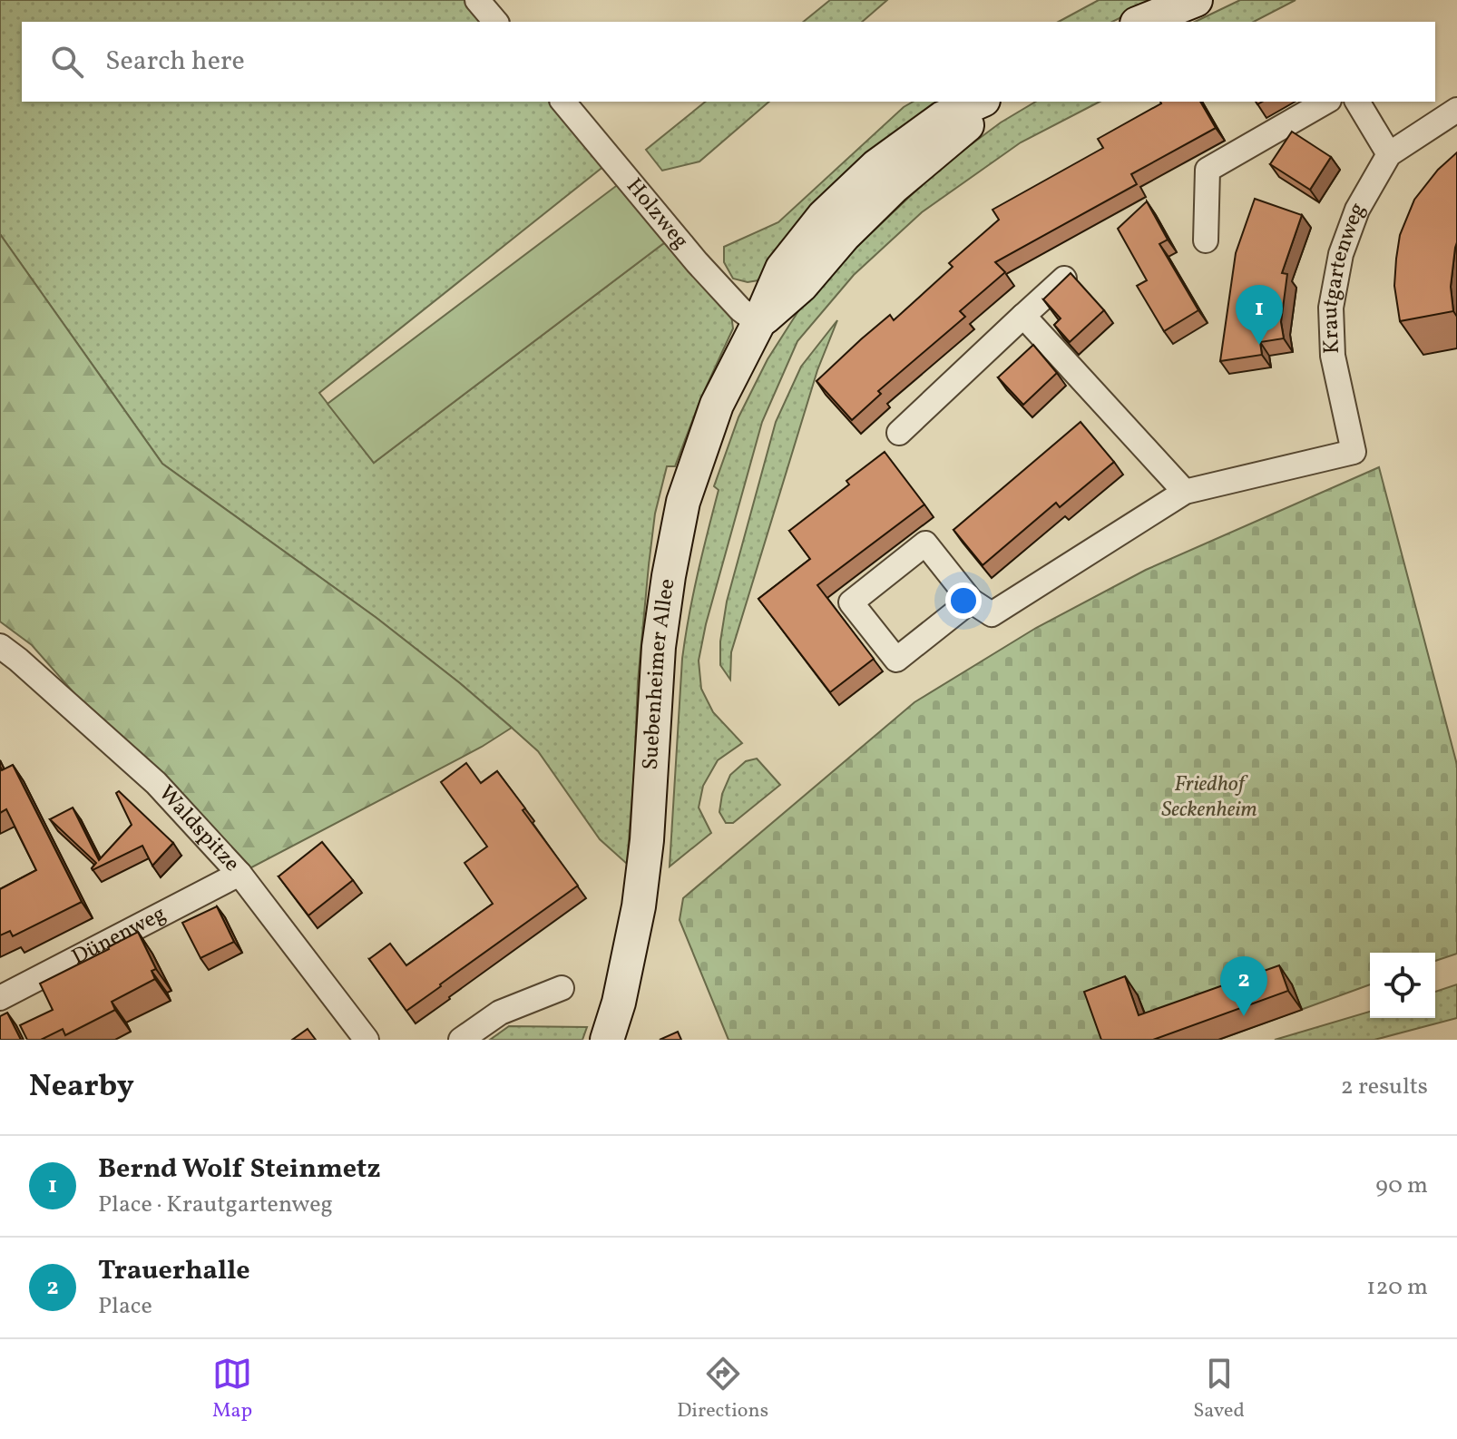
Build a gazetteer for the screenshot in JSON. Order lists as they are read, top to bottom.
{
  "streets": {
    "main road": ["Suebenheimer Allee"],
    "street": [
      "Holzweg",
      "Krautgartenweg",
      "Waldspitze",
      "Dünenweg"
    ]
  },
  "crossings": [
    ["Holzweg", "Suebenheimer Allee"],
    ["Waldspitze", "Dünenweg"]
  ],
  "parks": ["Friedhof Seckenheim"],
  "page": {
    "search": "Search here",
    "pins": ["1", "2"],
    "heading": ["Nearby", "2 results"],
    "list": [
      {
        "mark": "1",
        "name": "Bernd Wolf Steinmetz",
        "note": "Place · Krautgartenweg",
        "value": "90 m"
      },
      {
        "mark": "2",
        "name": "Trauerhalle",
        "note": "Place",
        "value": "120 m"
      }
    ],
    "nav": ["Map", "Directions", "Saved"]
  }
}
